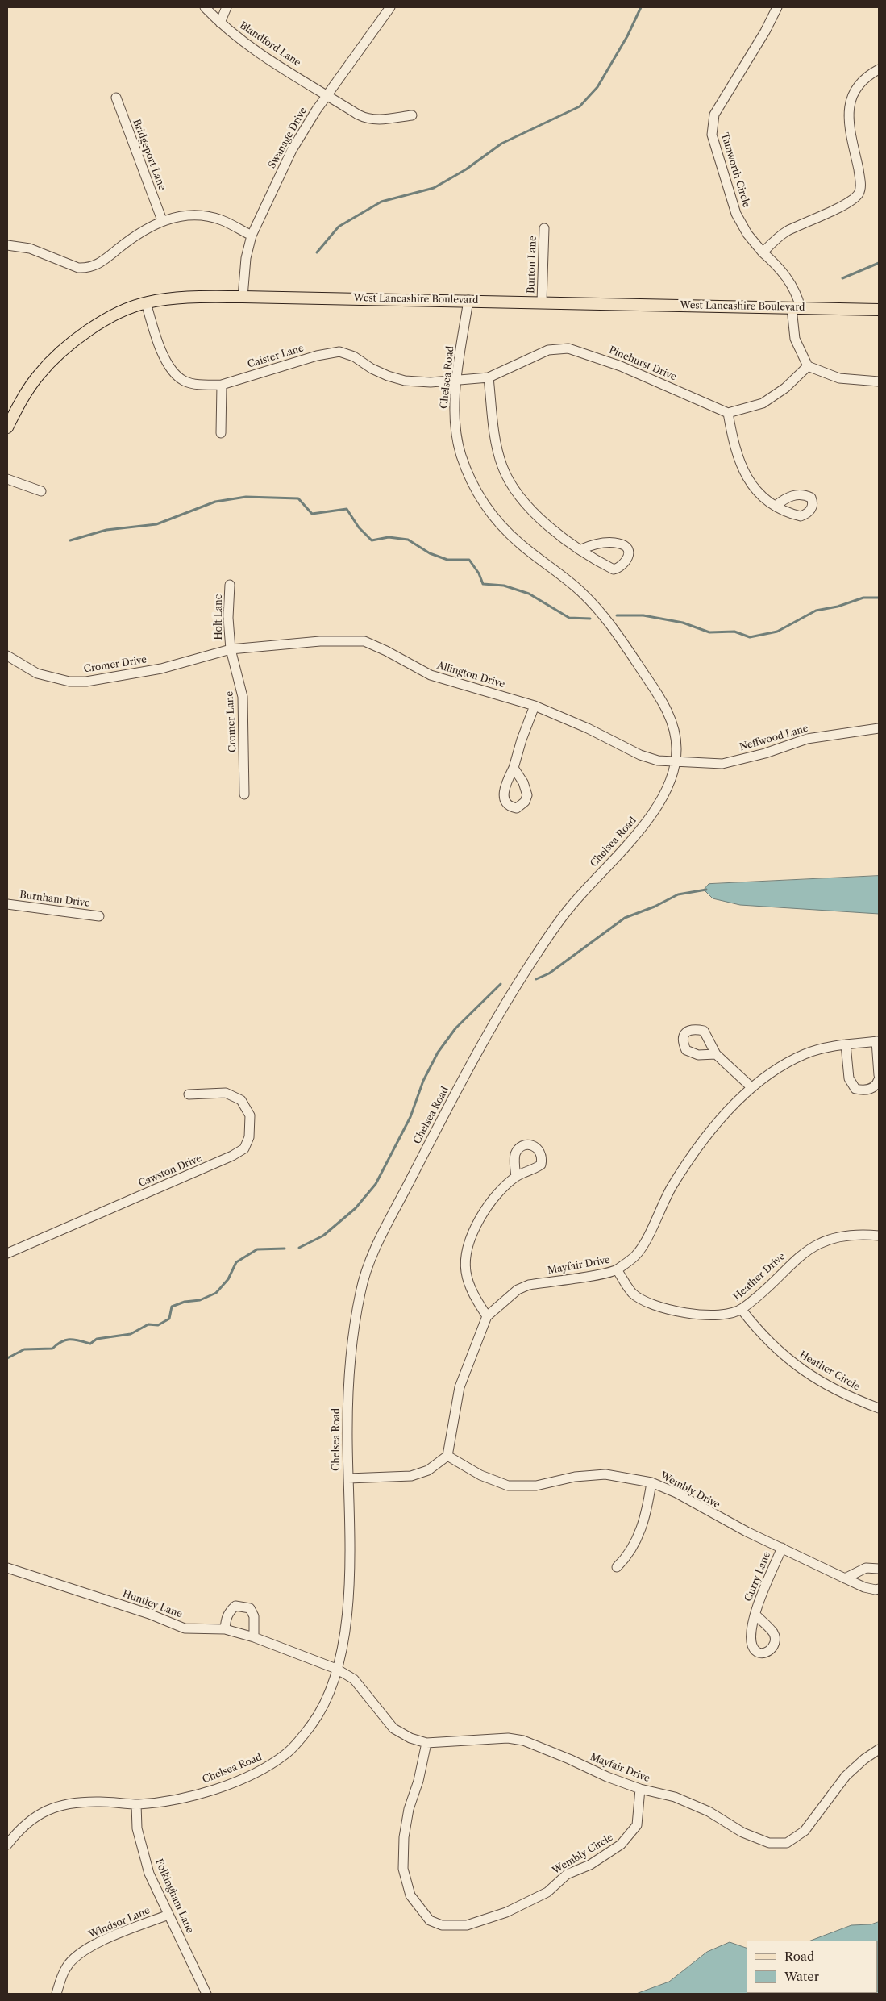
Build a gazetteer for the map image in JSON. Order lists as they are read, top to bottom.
{
  "streets": {
    "main road": ["West Lancashire Boulevard"],
    "street": [
      "Blandford Lane",
      "Swanage Drive",
      "Bridgeport Lane",
      "Tamworth Circle",
      "Burton Lane",
      "Caister Lane",
      "Pinehurst Drive",
      "Chelsea Road",
      "Holt Lane",
      "Cromer Drive",
      "Allington Drive",
      "Cromer Lane",
      "Neffwood Lane",
      "Burnham Drive",
      "Cawston Drive",
      "Mayfair Drive",
      "Heather Drive",
      "Heather Circle",
      "Wembly Drive",
      "Curry Lane",
      "Huntley Lane",
      "Wembly Circle",
      "Folkingham Lane",
      "Windsor Lane"
    ]
  },
  "crossings": [
    ["Blandford Lane", "Swanage Drive"],
    ["Swanage Drive", "West Lancashire Boulevard"],
    ["Tamworth Circle", "West Lancashire Boulevard"],
    ["Burton Lane", "West Lancashire Boulevard"],
    ["West Lancashire Boulevard", "Caister Lane"],
    ["West Lancashire Boulevard", "Chelsea Road"],
    ["Caister Lane", "Pinehurst Drive"],
    ["Caister Lane", "Chelsea Road"],
    ["Pinehurst Drive", "Chelsea Road"],
    ["Chelsea Road", "Allington Drive"],
    ["Chelsea Road", "Neffwood Lane"],
    ["Chelsea Road", "Mayfair Drive"],
    ["Chelsea Road", "Huntley Lane"],
    ["Chelsea Road", "Folkingham Lane"],
    ["Holt Lane", "Cromer Drive"],
    ["Holt Lane", "Allington Drive"],
    ["Holt Lane", "Cromer Lane"],
    ["Cromer Drive", "Allington Drive"],
    ["Cromer Drive", "Cromer Lane"],
    ["Allington Drive", "Cromer Lane"],
    ["Allington Drive", "Neffwood Lane"],
    ["Mayfair Drive", "Heather Drive"],
    ["Mayfair Drive", "Wembly Drive"],
    ["Mayfair Drive", "Huntley Lane"],
    ["Mayfair Drive", "Wembly Circle"],
    ["Heather Drive", "Heather Circle"],
    ["Wembly Drive", "Curry Lane"],
    ["Folkingham Lane", "Windsor Lane"]
  ],
  "legend": ["Road", "Water"]
}
